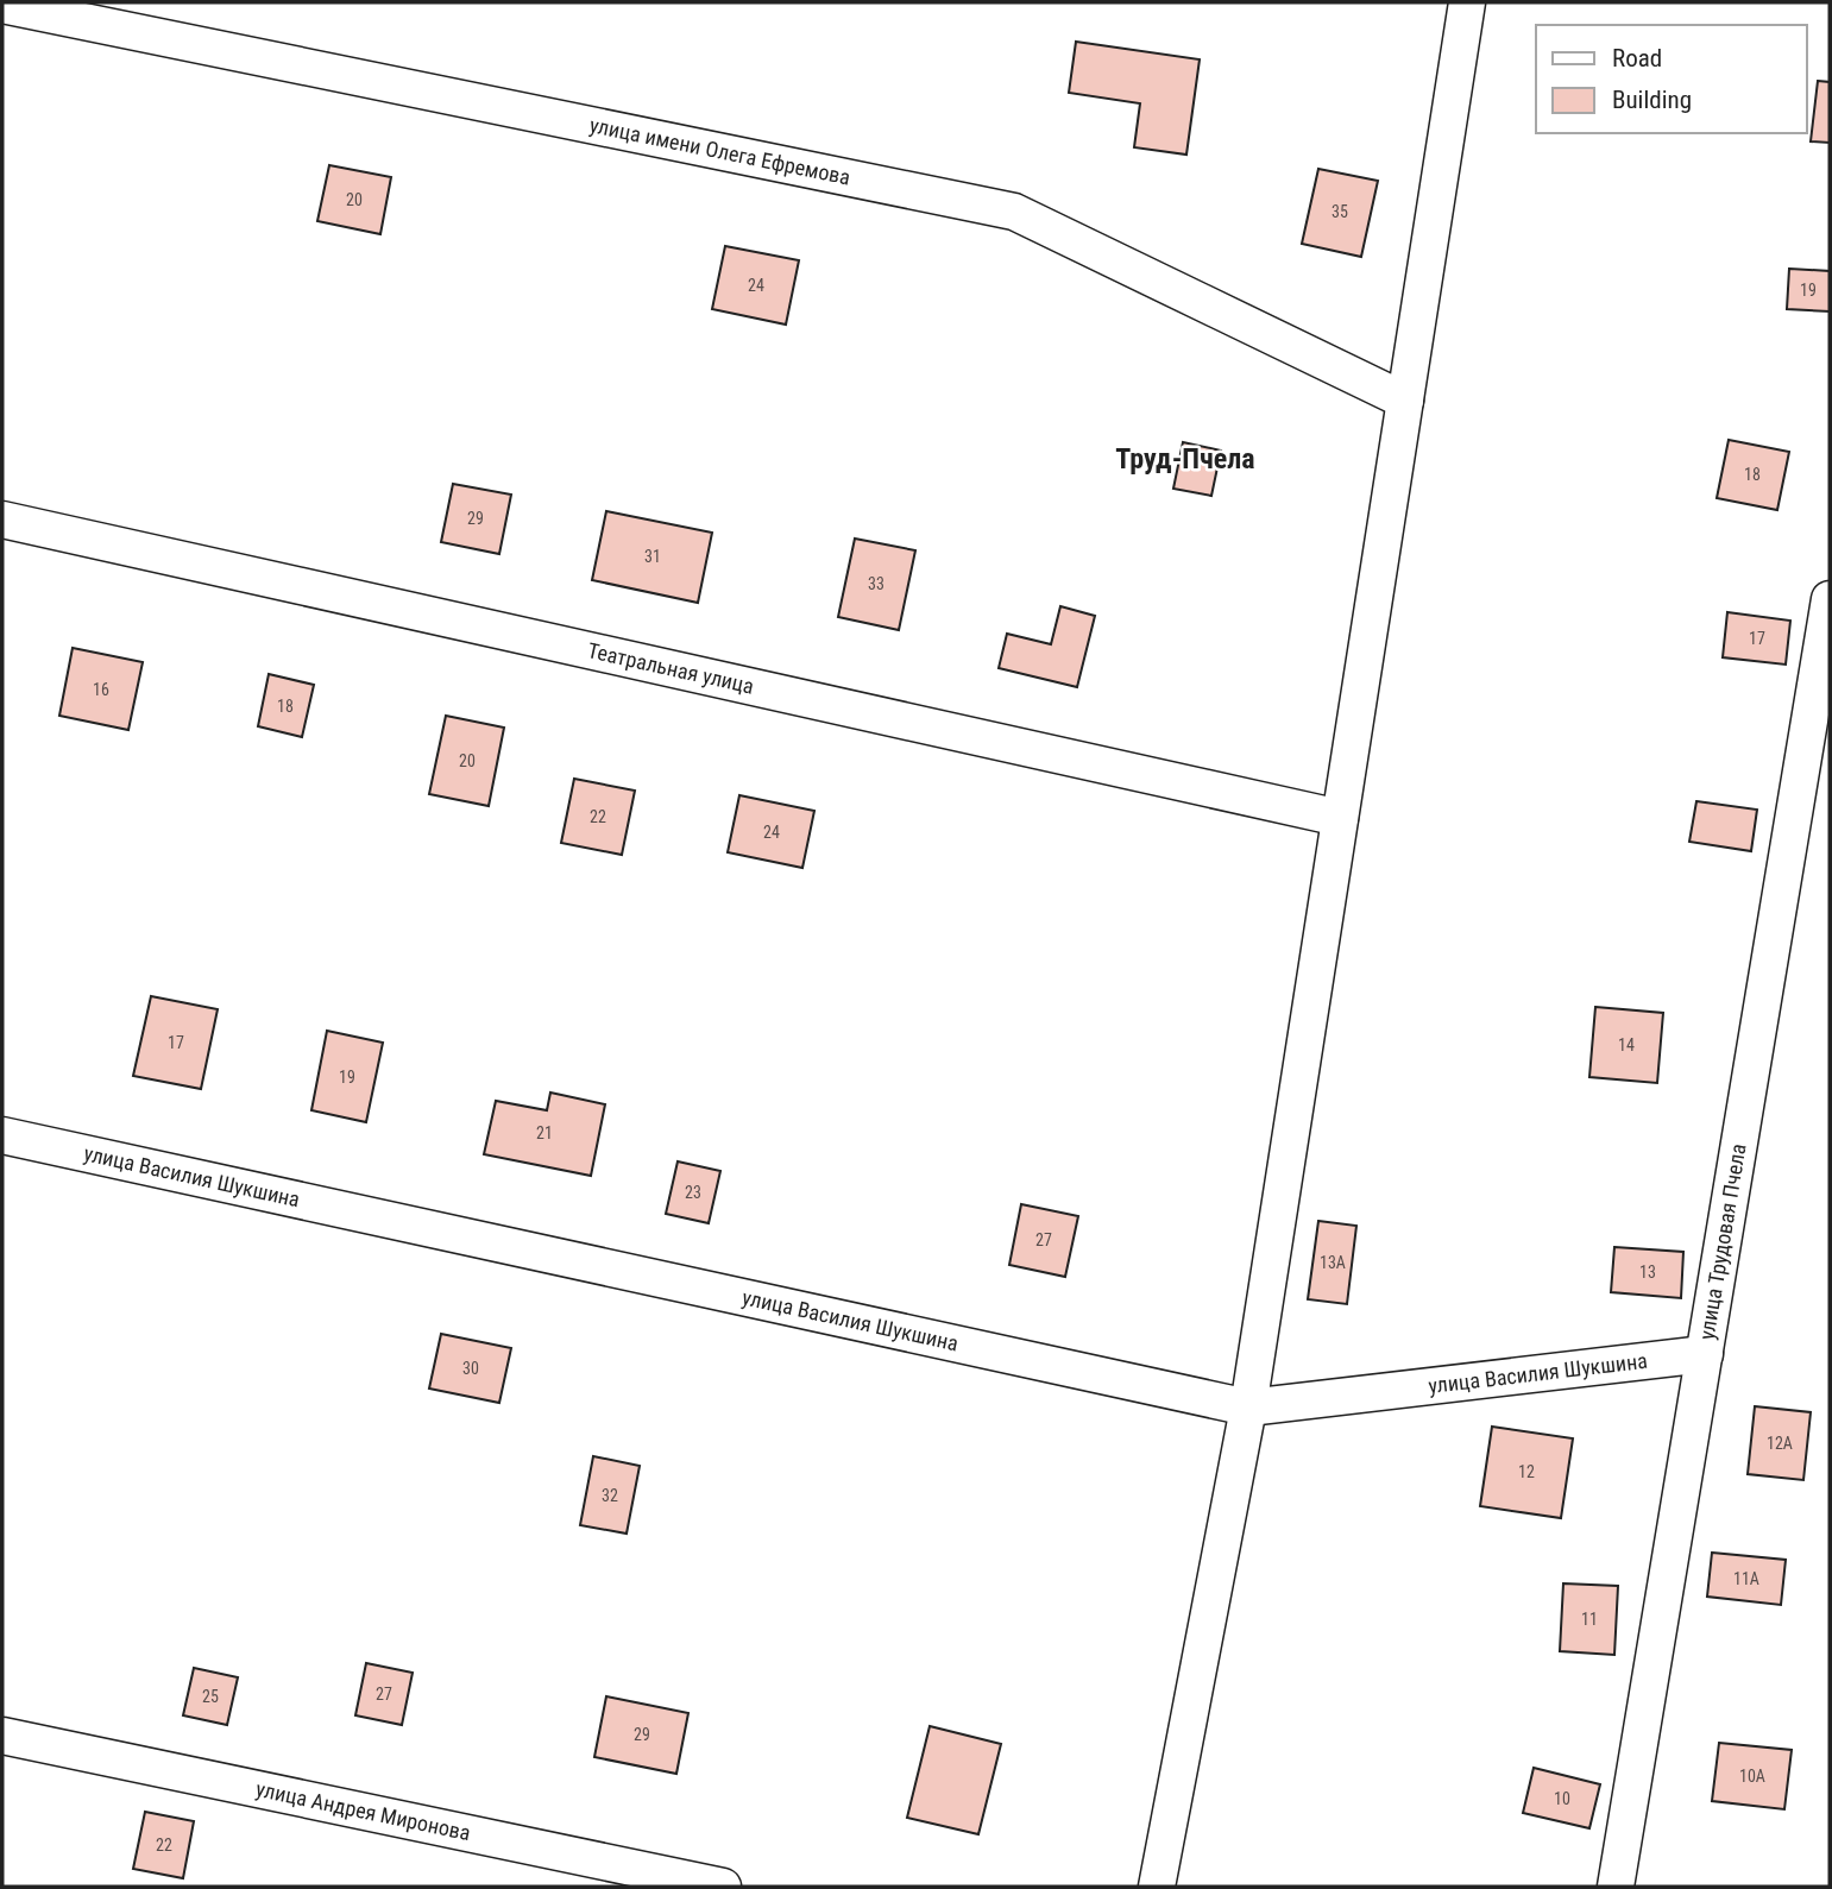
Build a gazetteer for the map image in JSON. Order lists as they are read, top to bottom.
{
  "streets": {
    "street": [
      "улица имени Олега Ефремова",
      "Театральная улица",
      "улица Василия Шукшина",
      "улица Трудовая Пчела",
      "улица Андрея Миронова"
    ]
  },
  "crossings": [
    ["улица Василия Шукшина", "улица Трудовая Пчела"]
  ],
  "districts": ["Труд-Пчела"],
  "house_numbers": [
    "20",
    "35",
    "24",
    "19",
    "18",
    "29",
    "31",
    "33",
    "17",
    "16",
    "18",
    "20",
    "22",
    "24",
    "17",
    "14",
    "19",
    "21",
    "23",
    "27",
    "13А",
    "13",
    "30",
    "12А",
    "12",
    "32",
    "11А",
    "11",
    "27",
    "25",
    "29",
    "10А",
    "10",
    "22"
  ],
  "legend": ["Road", "Building"]
}
